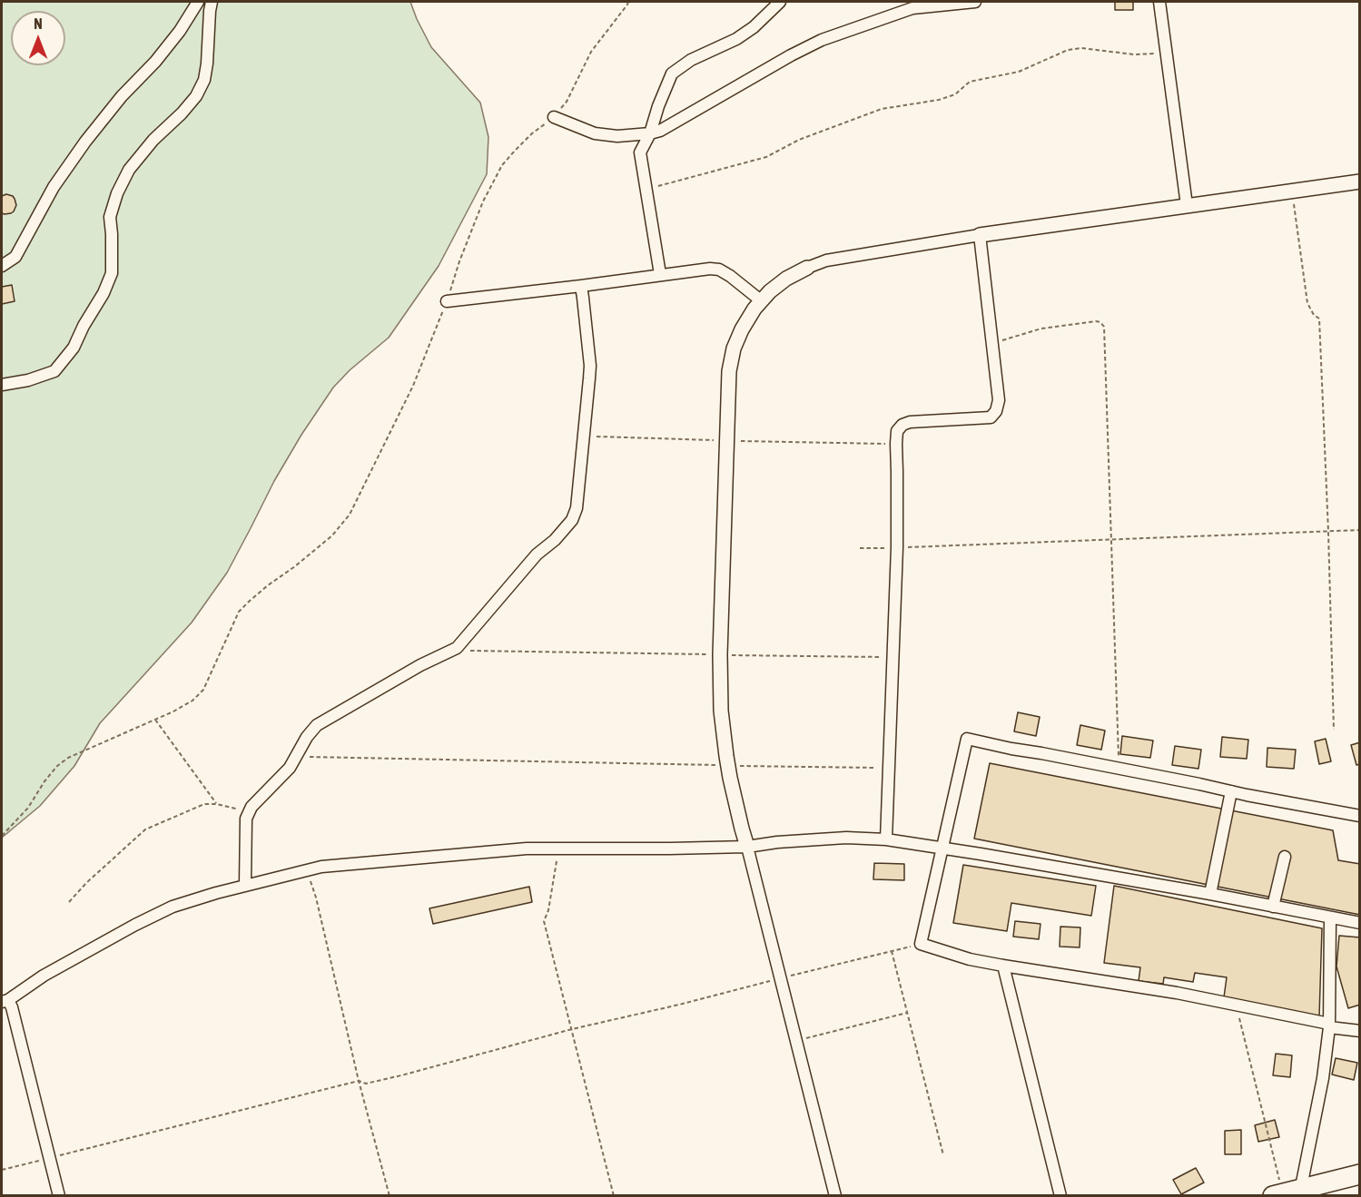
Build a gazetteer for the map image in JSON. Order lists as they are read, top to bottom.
{
  "north": "top"
}
